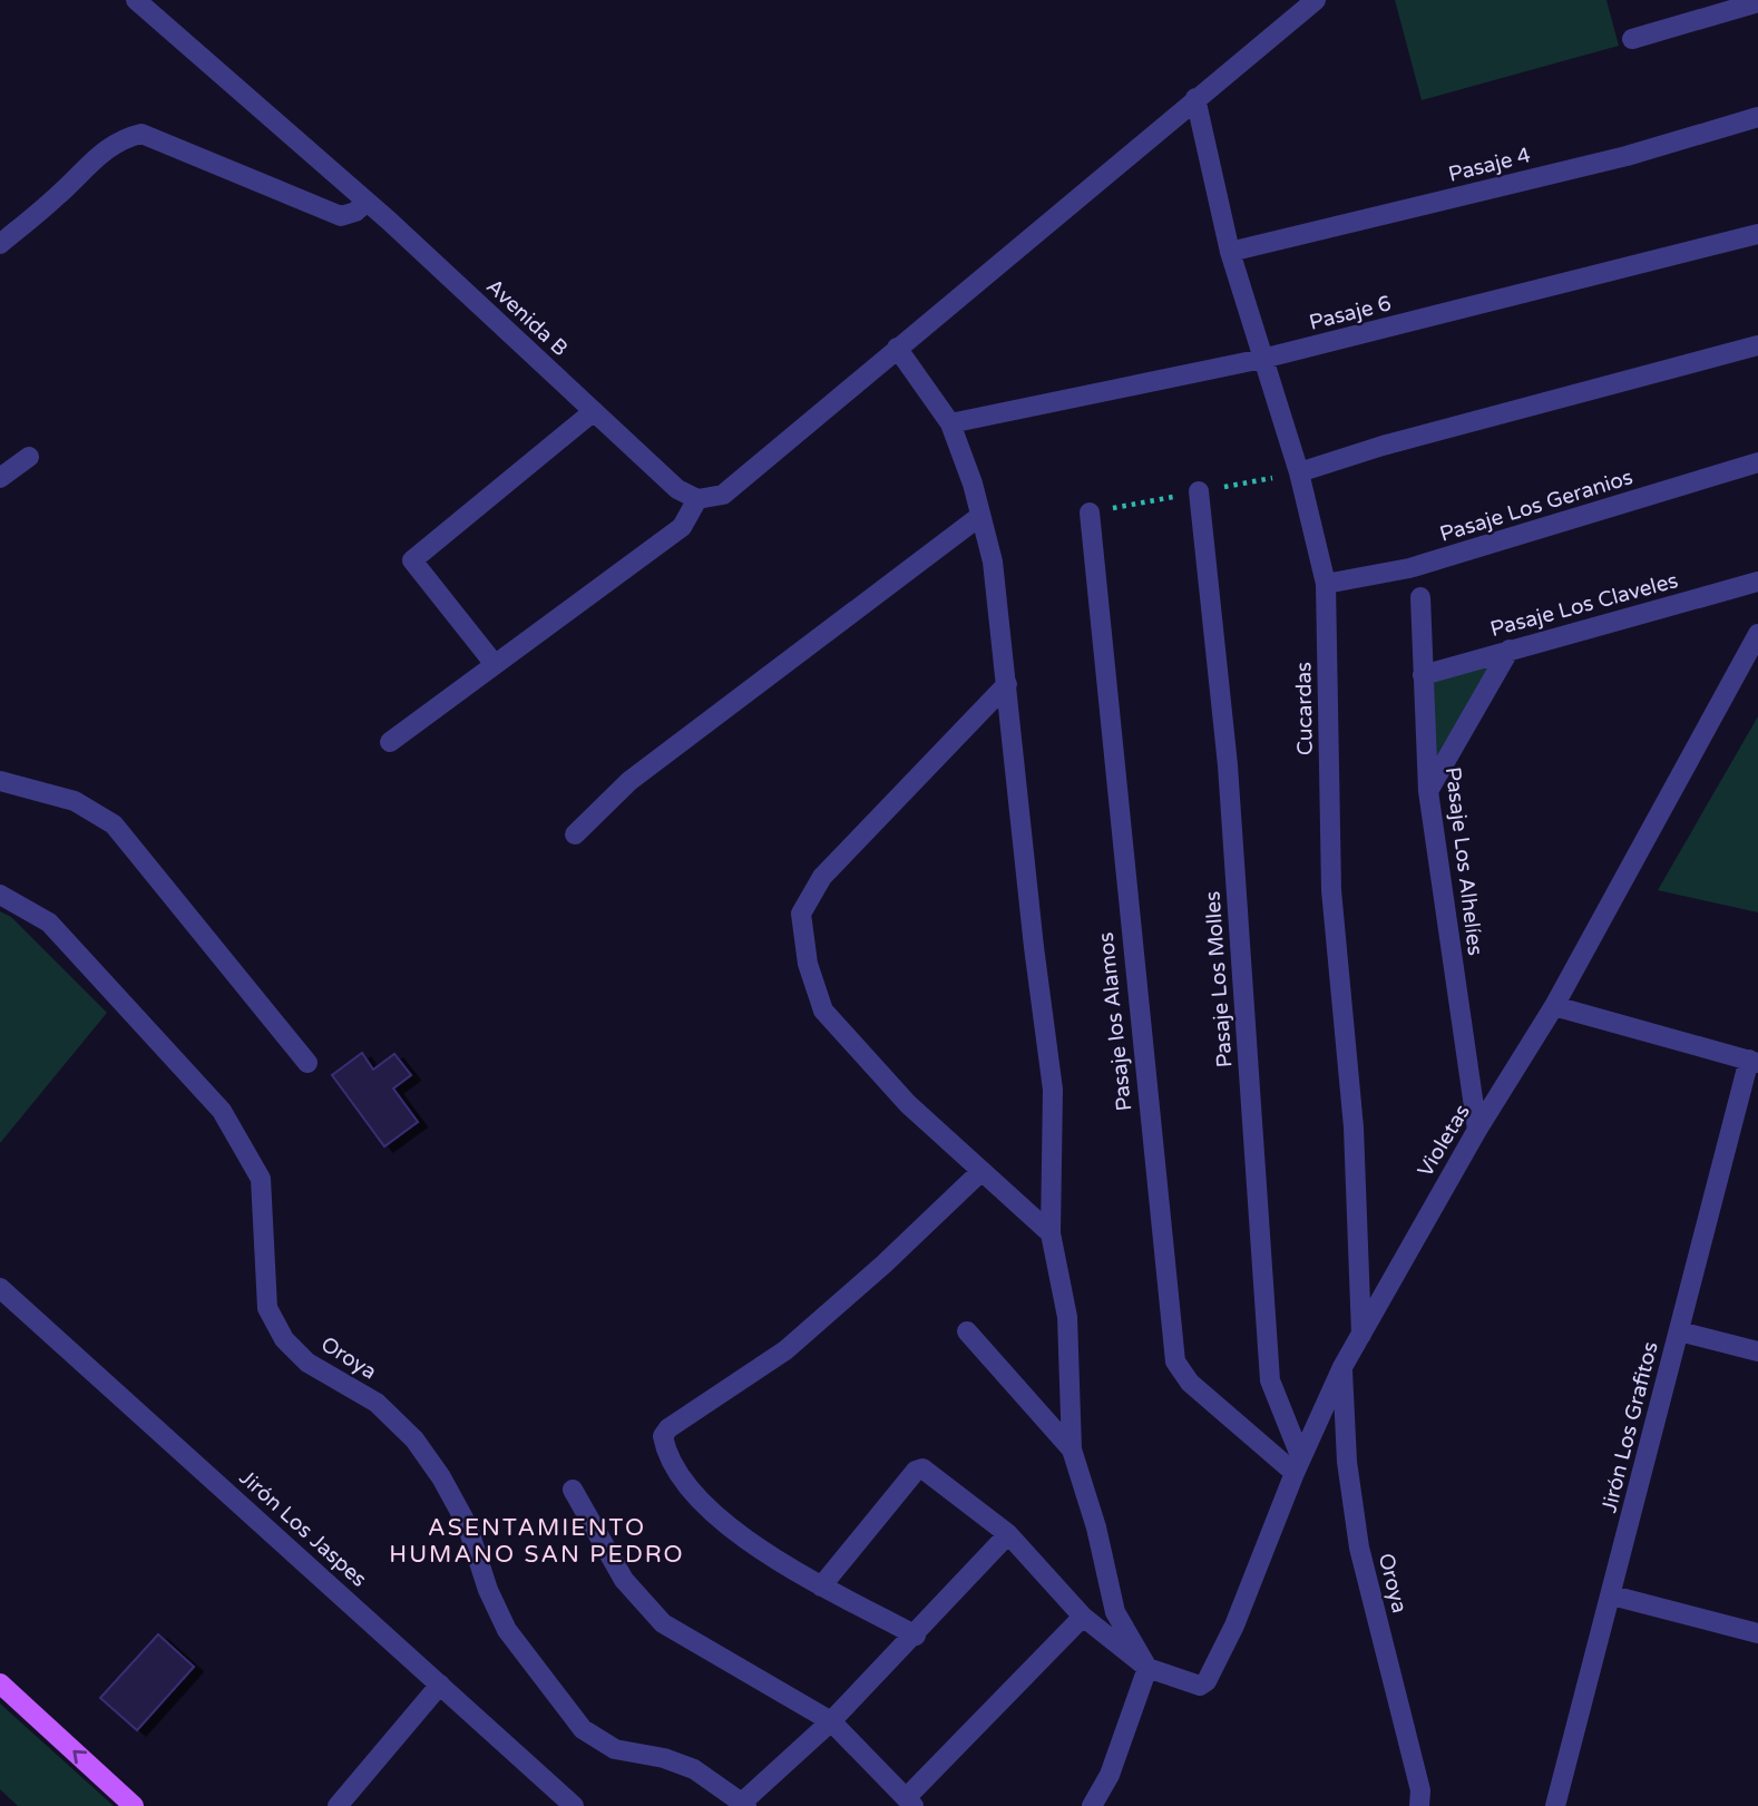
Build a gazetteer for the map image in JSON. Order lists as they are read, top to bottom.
{
  "streets": {
    "street": [
      "Pasaje 4",
      "Pasaje 6",
      "Avenida B",
      "Pasaje Los Geranios",
      "Pasaje Los Claveles",
      "Cucardas",
      "Pasaje Los Alhelíes",
      "Pasaje Los Molles",
      "Pasaje los Alamos",
      "Violetas",
      "Oroya",
      "Jirón Los Grafitos",
      "Jirón Los Jaspes"
    ]
  },
  "crossings": [
    ["Pasaje 4", "Cucardas"],
    ["Pasaje 6", "Cucardas"],
    ["Pasaje Los Geranios", "Cucardas"],
    ["Pasaje Los Claveles", "Pasaje Los Alhelíes"],
    ["Cucardas", "Violetas"],
    ["Pasaje Los Alhelíes", "Violetas"],
    ["Pasaje Los Molles", "Pasaje los Alamos"],
    ["Pasaje Los Molles", "Violetas"],
    ["Pasaje los Alamos", "Violetas"],
    ["Violetas", "Oroya"]
  ],
  "districts": ["ASENTAMIENTO HUMANO SAN PEDRO"]
}
